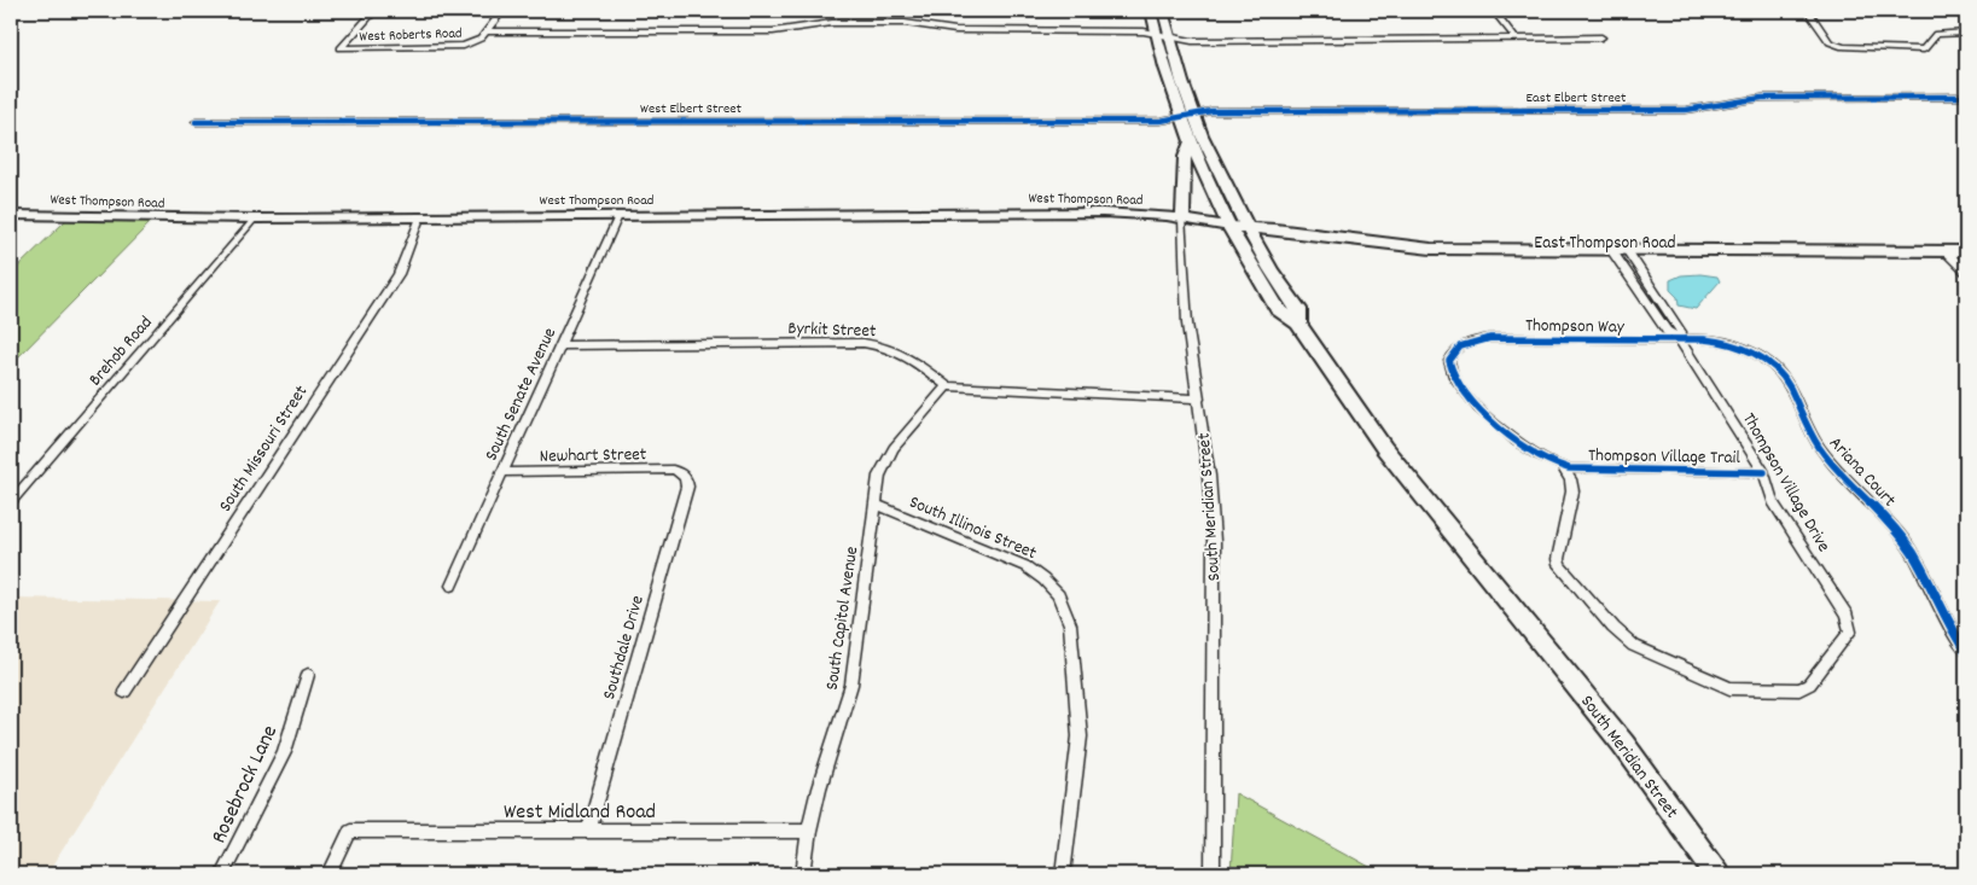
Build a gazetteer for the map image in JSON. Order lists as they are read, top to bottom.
{
  "streets": {
    "main road": ["West Thompson Road", "East Thompson Road", "South Meridian Street"],
    "street": [
      "West Roberts Road",
      "East Elbert Street",
      "West Elbert Street",
      "Thompson Way",
      "Byrkit Street",
      "Brehob Road",
      "South Senate Avenue",
      "South Missouri Street",
      "Newhart Street",
      "Thompson Village Trail",
      "Ariana Court",
      "Thompson Village Drive",
      "South Illinois Street",
      "South Capitol Avenue",
      "Southdale Drive",
      "Rosebrock Lane",
      "West Midland Road"
    ]
  },
  "crossings": [
    ["West Roberts Road", "South Meridian Street"],
    ["East Elbert Street", "West Elbert Street"],
    ["East Elbert Street", "South Meridian Street"],
    ["West Elbert Street", "South Meridian Street"],
    ["West Thompson Road", "East Thompson Road"],
    ["West Thompson Road", "Brehob Road"],
    ["West Thompson Road", "South Senate Avenue"],
    ["West Thompson Road", "South Missouri Street"],
    ["West Thompson Road", "South Meridian Street"],
    ["East Thompson Road", "Thompson Village Drive"],
    ["East Thompson Road", "South Meridian Street"],
    ["Thompson Way", "Thompson Village Trail"],
    ["Thompson Way", "Ariana Court"],
    ["Thompson Way", "Thompson Village Drive"],
    ["Byrkit Street", "South Senate Avenue"],
    ["Byrkit Street", "South Capitol Avenue"],
    ["South Senate Avenue", "Newhart Street"],
    ["Newhart Street", "Southdale Drive"],
    ["Thompson Village Trail", "Thompson Village Drive"],
    ["Ariana Court", "Thompson Village Drive"],
    ["South Illinois Street", "South Capitol Avenue"],
    ["South Capitol Avenue", "West Midland Road"],
    ["Southdale Drive", "West Midland Road"]
  ]
}
